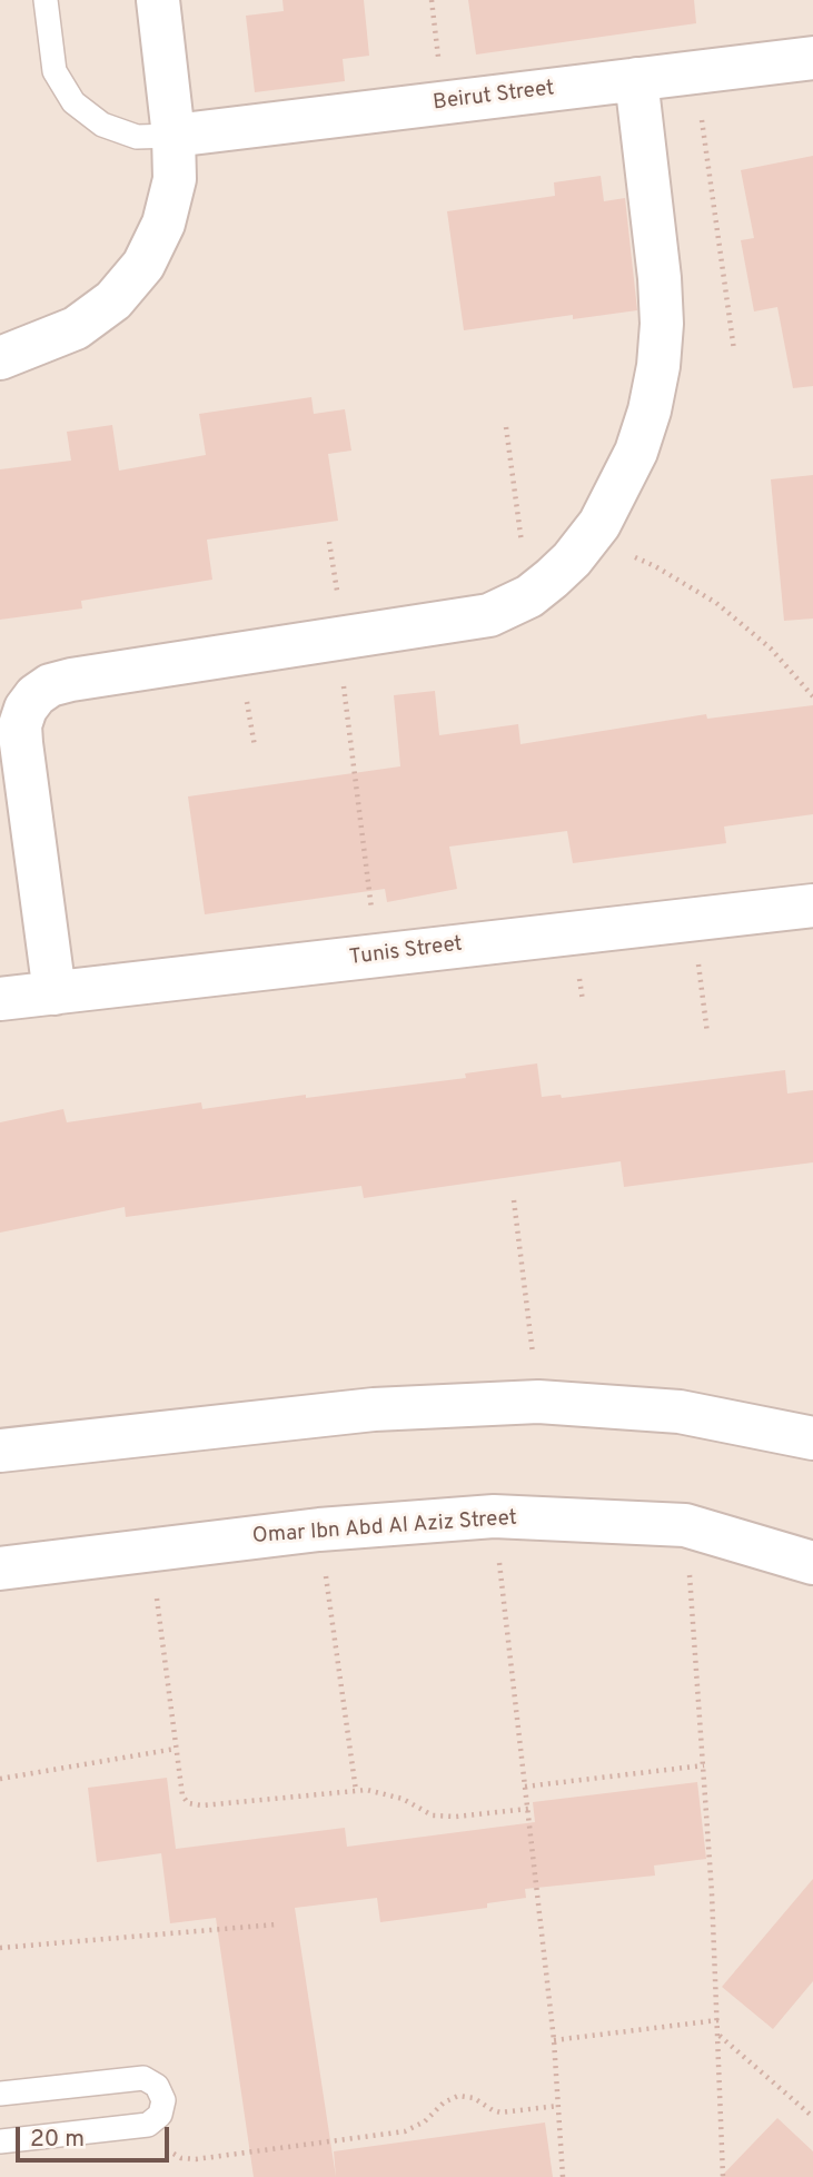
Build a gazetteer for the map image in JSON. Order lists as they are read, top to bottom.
{
  "streets": {
    "street": ["Beirut Street", "Tunis Street", "Omar Ibn Abd Al Aziz Street"]
  },
  "scale_bar": "20 m"
}
